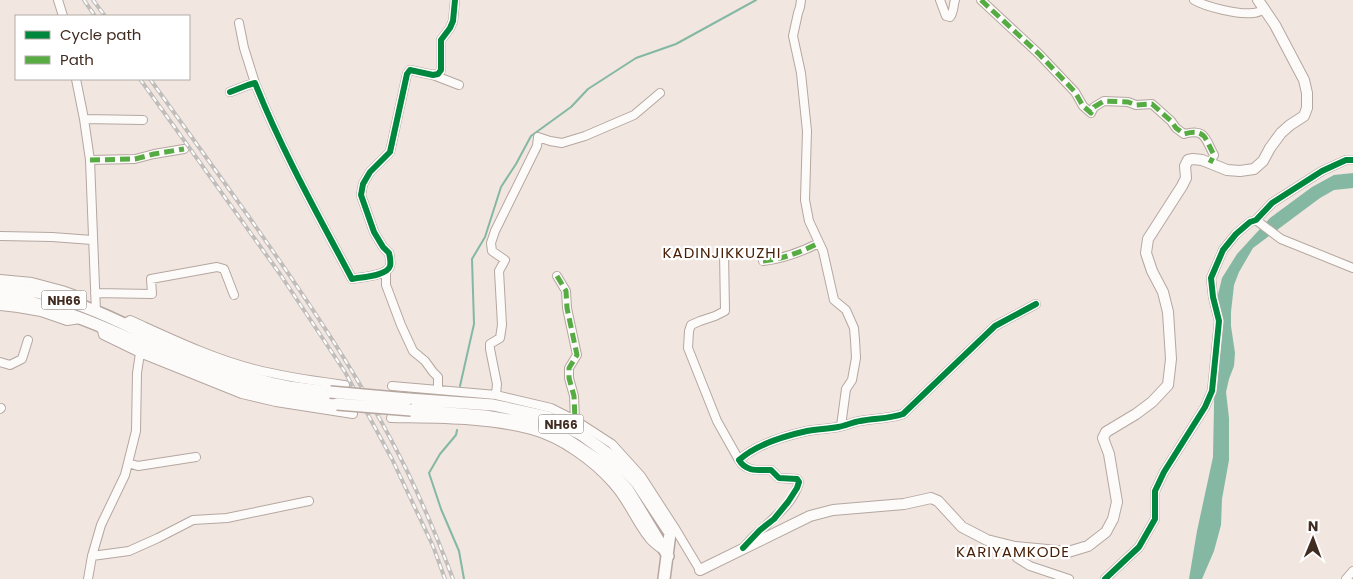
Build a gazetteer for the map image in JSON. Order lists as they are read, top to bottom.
{
  "streets": {
    "highway": ["NH66"]
  },
  "districts": ["KADINJIKKUZHI", "KARIYAMKODE"],
  "legend": ["Cycle path", "Path"],
  "north": "top"
}
